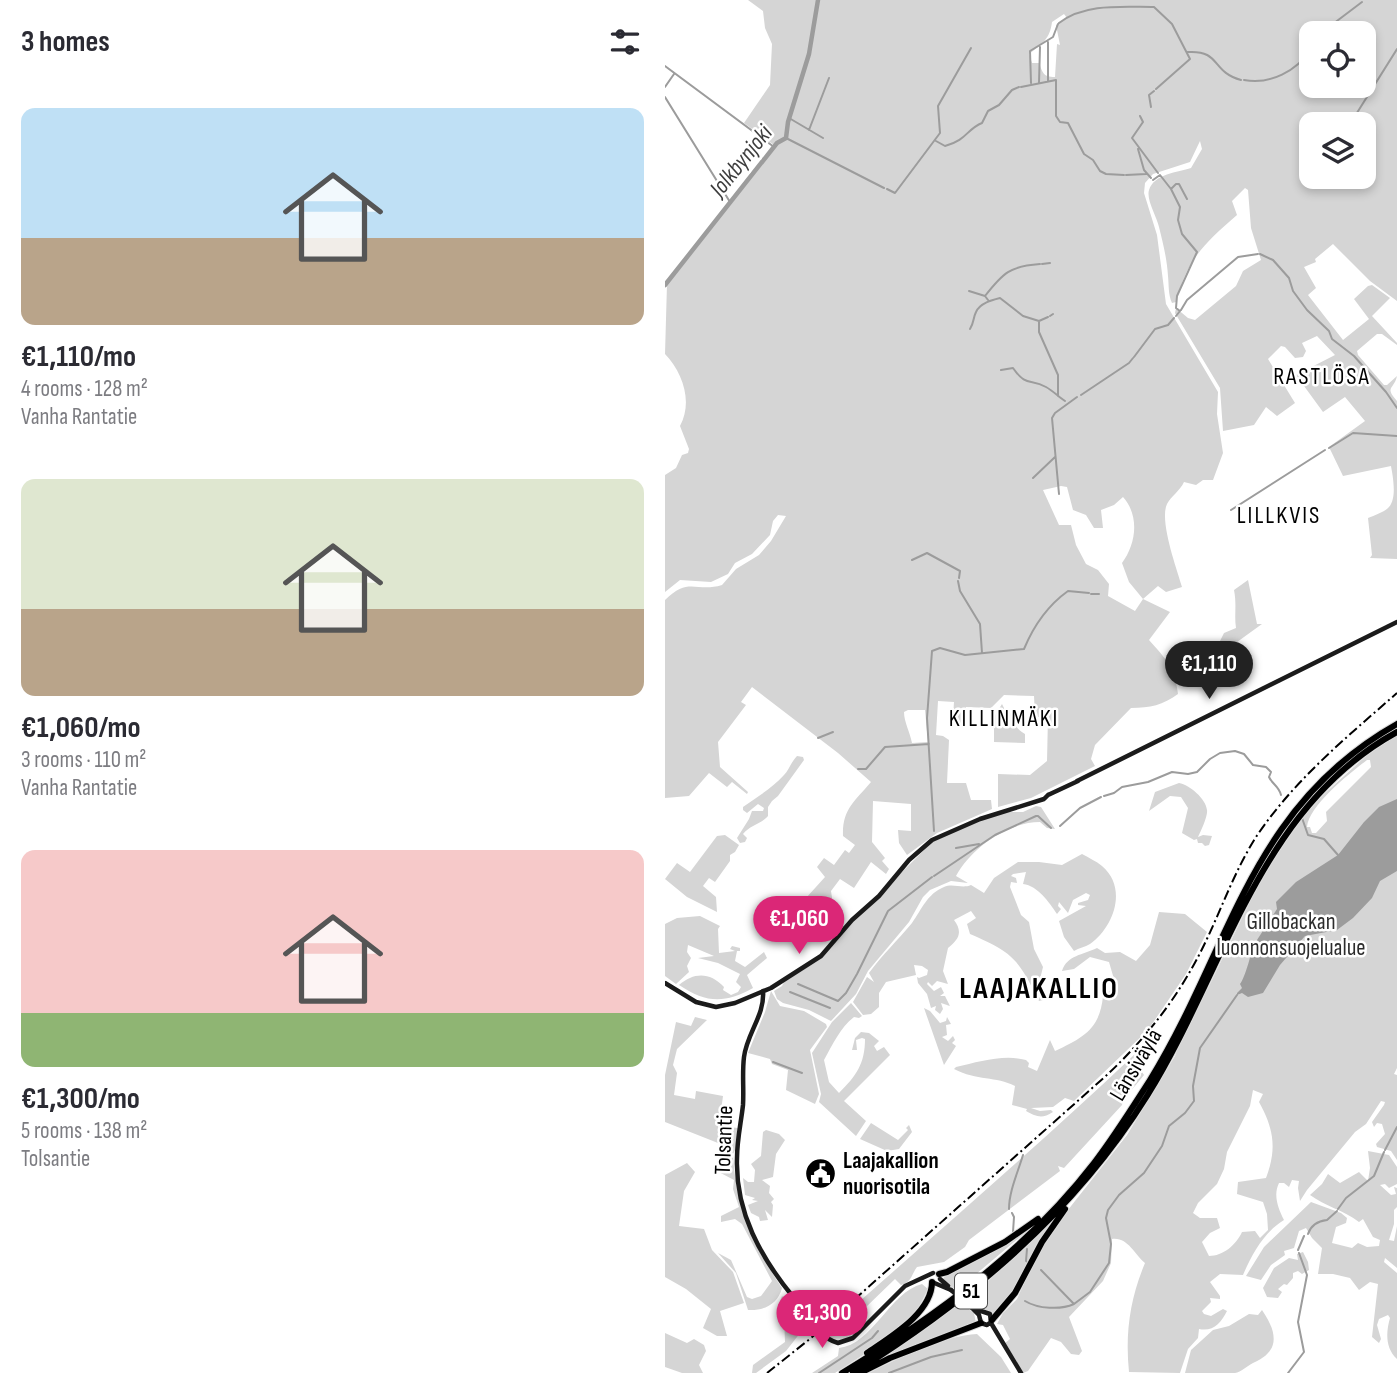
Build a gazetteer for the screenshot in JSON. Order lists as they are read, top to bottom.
{
  "streets": {
    "highway": ["Länsiväylä", "51"],
    "main road": ["Tolsantie"]
  },
  "districts": [
    "RASTLÖSA",
    "LILLKVIS",
    "KILLINMÄKI",
    "LAAJAKALLIO"
  ],
  "water": ["Jolkbynjoki"],
  "parks": ["Gillobackan luonnonsuojelualue"],
  "places": {
    "public building": ["Laajakallion nuorisotila"]
  },
  "page": {
    "heading": "3 homes",
    "list": [
      {
        "name": "€1,110/mo",
        "note": "4 rooms · 128 m² · Vanha Rantatie"
      },
      {
        "name": "€1,060/mo",
        "note": "3 rooms · 110 m² · Vanha Rantatie"
      },
      {
        "name": "€1,300/mo",
        "note": "5 rooms · 138 m² · Tolsantie"
      }
    ],
    "price": ["€1,110", "€1,060", "€1,300"]
  }
}
